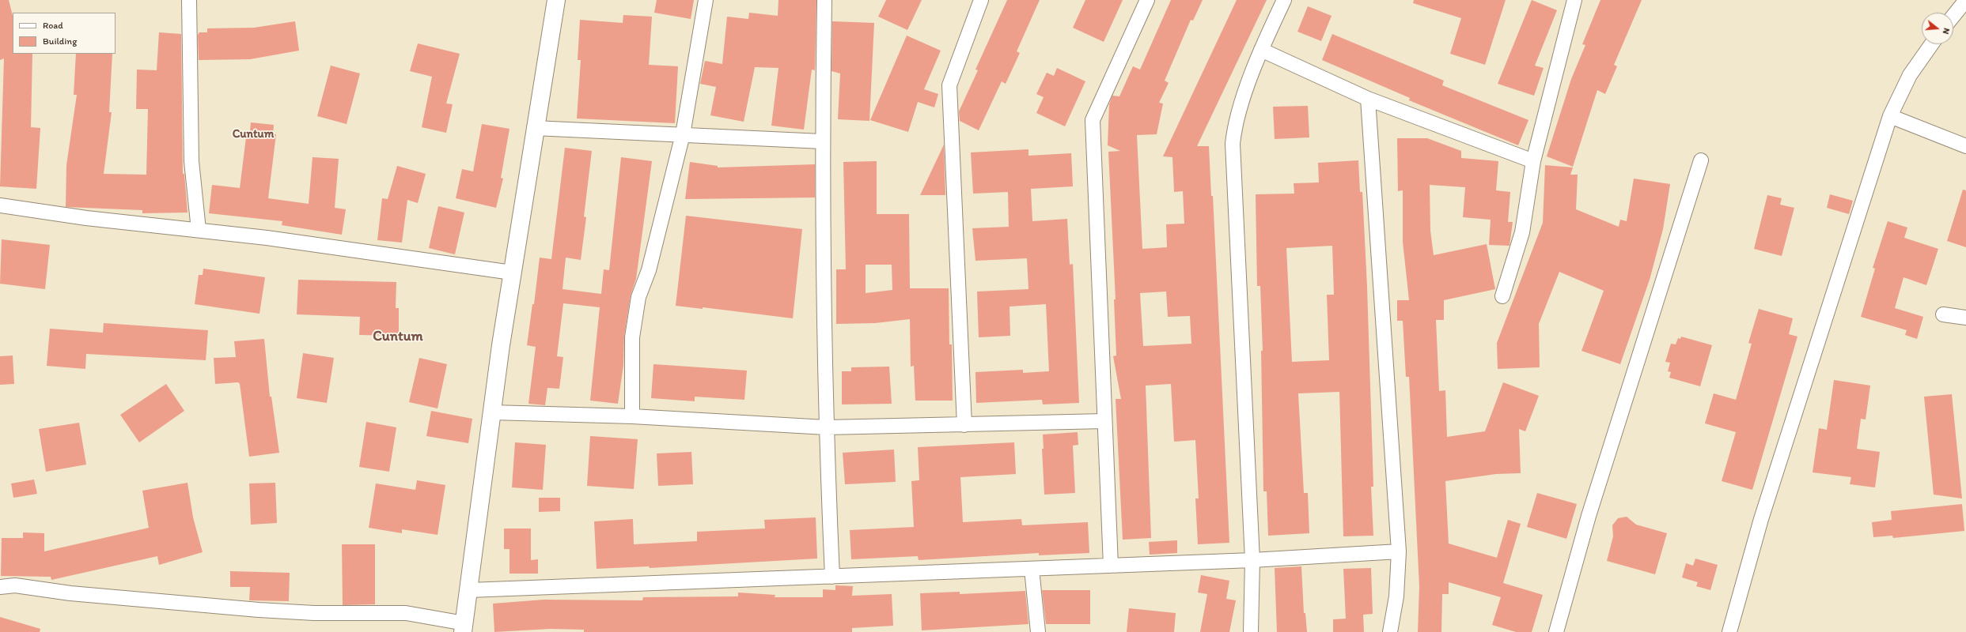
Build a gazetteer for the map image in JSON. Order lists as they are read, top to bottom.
{
  "districts": ["Cuntum", "Cuntum"],
  "legend": ["Road", "Building"],
  "north": "right"
}
